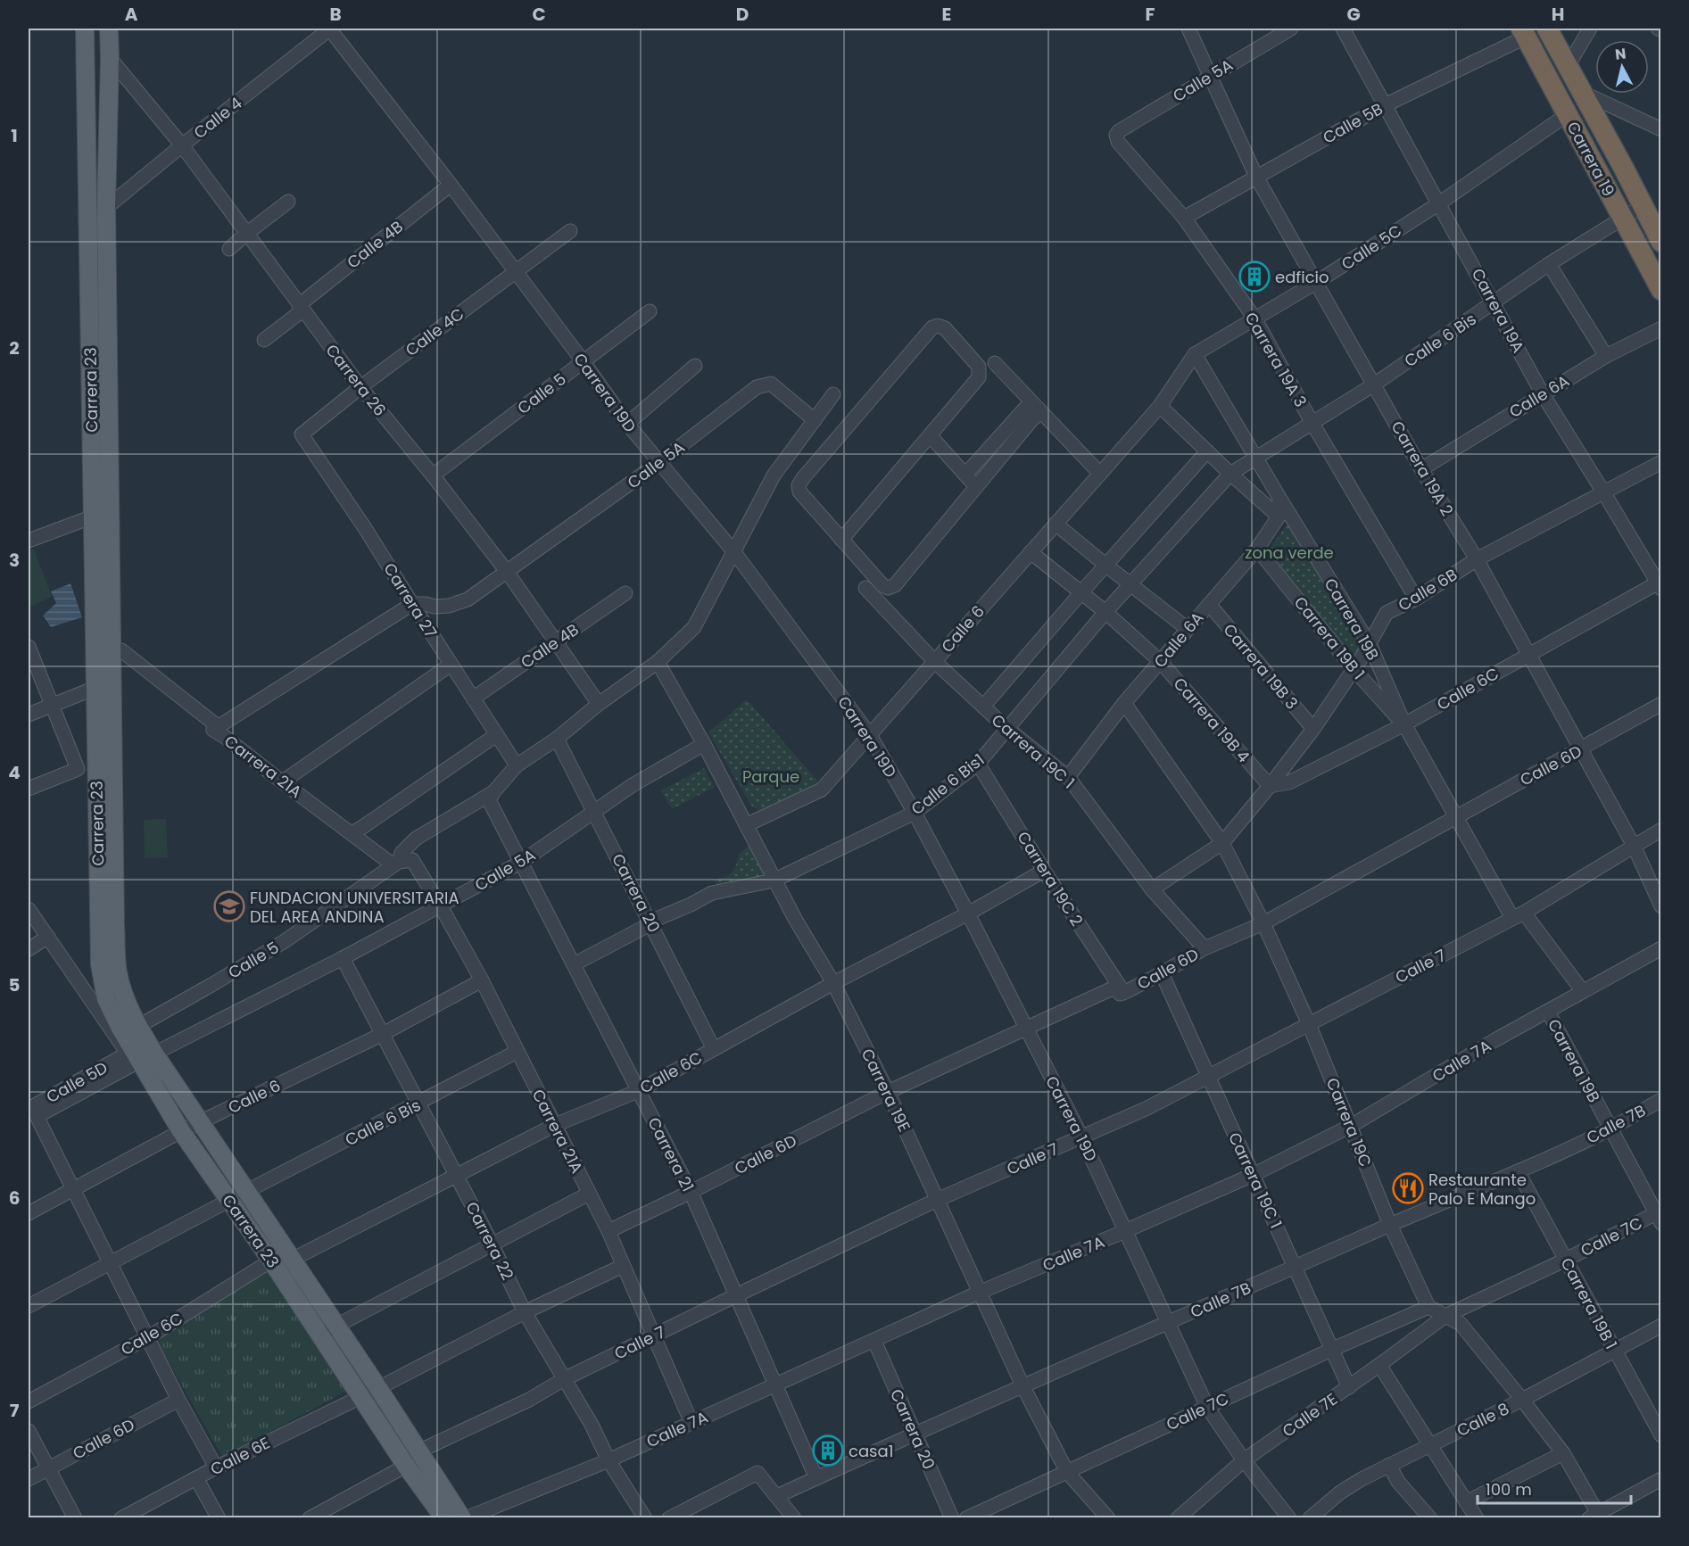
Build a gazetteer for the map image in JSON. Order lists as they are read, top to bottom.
{
  "streets": {
    "highway": ["Carrera 19"],
    "main road": ["Carrera 23"],
    "street": [
      "Calle 5A",
      "Calle 4",
      "Calle 5B",
      "Calle 4B",
      "Calle 5C",
      "Carrera 19A",
      "Calle 4C",
      "Calle 6 Bis",
      "Carrera 19A 3",
      "Carrera 26",
      "Carrera 19D",
      "Calle 5",
      "Calle 6A",
      "Carrera 19A 2",
      "Calle 6B",
      "Carrera 27",
      "Carrera 19B",
      "Calle 6",
      "Carrera 19B 1",
      "Carrera 19B 3",
      "Calle 6C",
      "Carrera 19B 4",
      "Carrera 19C 1",
      "Calle 6D",
      "Carrera 21A",
      "Calle 6 Bis1",
      "Carrera 19C 2",
      "Carrera 20",
      "Calle 7",
      "Calle 7A",
      "Carrera 19E",
      "Carrera 19C",
      "Calle 7B",
      "Carrera 21",
      "Calle 7C",
      "Carrera 22",
      "Calle 7E",
      "Calle 8",
      "Calle 6E"
    ]
  },
  "crossings": [
    ["Calle 5A", "Carrera 19A 3"],
    ["Calle 5A", "Carrera 26"],
    ["Calle 5A", "Carrera 23"],
    ["Calle 5A", "Carrera 19D"],
    ["Calle 5A", "Calle 5"],
    ["Calle 5A", "Carrera 19A 2"],
    ["Calle 5A", "Carrera 27"],
    ["Calle 5A", "Carrera 21A"],
    ["Calle 5A", "Carrera 20"],
    ["Calle 5A", "Carrera 19E"],
    ["Calle 5A", "Carrera 21"],
    ["Calle 5A", "Carrera 22"],
    ["Calle 4", "Carrera 26"],
    ["Calle 4", "Carrera 23"],
    ["Calle 4", "Carrera 19D"],
    ["Calle 5B", "Carrera 19"],
    ["Calle 5B", "Carrera 19A"],
    ["Calle 5B", "Carrera 19A 3"],
    ["Calle 5B", "Carrera 19A 2"],
    ["Carrera 19", "Calle 5C"],
    ["Carrera 19", "Calle 6 Bis"],
    ["Calle 4B", "Carrera 26"],
    ["Calle 4B", "Carrera 19D"],
    ["Calle 4B", "Carrera 27"],
    ["Calle 5C", "Carrera 19A"],
    ["Calle 5C", "Carrera 19A 3"],
    ["Calle 5C", "Carrera 19A 2"],
    ["Calle 5C", "Carrera 19B"],
    ["Calle 5C", "Calle 6"],
    ["Carrera 19A", "Calle 6 Bis"],
    ["Carrera 19A", "Calle 6A"],
    ["Carrera 19A", "Calle 6B"],
    ["Carrera 19A", "Calle 6C"],
    ["Calle 4C", "Carrera 26"],
    ["Calle 4C", "Carrera 19D"],
    ["Calle 4C", "Carrera 27"],
    ["Calle 6 Bis", "Carrera 19A 3"],
    ["Calle 6 Bis", "Carrera 23"],
    ["Calle 6 Bis", "Carrera 19A 2"],
    ["Calle 6 Bis", "Carrera 19B"],
    ["Calle 6 Bis", "Carrera 21A"],
    ["Calle 6 Bis", "Calle 6 Bis1"],
    ["Calle 6 Bis", "Carrera 22"],
    ["Carrera 19A 3", "Calle 6B"],
    ["Carrera 26", "Carrera 23"],
    ["Carrera 26", "Calle 5"],
    ["Carrera 23", "Calle 5"],
    ["Carrera 23", "Calle 6"],
    ["Carrera 23", "Calle 6C"],
    ["Carrera 23", "Carrera 21A"],
    ["Carrera 23", "Calle 7"],
    ["Carrera 23", "Calle 7A"],
    ["Carrera 23", "Calle 6E"],
    ["Carrera 19D", "Calle 5"],
    ["Carrera 19D", "Calle 6"],
    ["Carrera 19D", "Calle 6C"],
    ["Carrera 19D", "Calle 6D"],
    ["Carrera 19D", "Calle 6 Bis1"],
    ["Carrera 19D", "Calle 7"],
    ["Carrera 19D", "Calle 7A"],
    ["Carrera 19D", "Calle 7B"],
    ["Carrera 19D", "Calle 7C"],
    ["Carrera 19D", "Calle 7E"],
    ["Calle 5", "Carrera 27"],
    ["Calle 5", "Carrera 21A"],
    ["Calle 5", "Carrera 20"],
    ["Calle 5", "Carrera 19E"],
    ["Calle 5", "Carrera 21"],
    ["Calle 6A", "Carrera 19A 2"],
    ["Calle 6A", "Carrera 19B 1"],
    ["Calle 6A", "Carrera 19B 3"],
    ["Calle 6A", "Carrera 19B 4"],
    ["Calle 6A", "Carrera 19C 1"],
    ["Calle 6A", "Carrera 19C"],
    ["Carrera 19A 2", "Calle 6B"],
    ["Carrera 19A 2", "Calle 6C"],
    ["Carrera 19A 2", "Calle 6D"],
    ["Carrera 19A 2", "Calle 7"],
    ["Calle 6B", "Carrera 19B"],
    ["Calle 6B", "Carrera 19B 1"],
    ["Calle 6B", "Carrera 19B 3"],
    ["Calle 6B", "Calle 6C"],
    ["Calle 6B", "Carrera 19B 4"],
    ["Calle 6B", "Carrera 19C"],
    ["Carrera 19B", "Carrera 19B 1"],
    ["Carrera 19B", "Calle 6C"],
    ["Carrera 19B", "Calle 6D"],
    ["Carrera 19B", "Calle 6 Bis1"],
    ["Carrera 19B", "Calle 7"],
    ["Carrera 19B", "Calle 7A"],
    ["Carrera 19B", "Calle 7B"],
    ["Carrera 19B", "Calle 7C"],
    ["Calle 6", "Carrera 19B 4"],
    ["Calle 6", "Carrera 19C 1"],
    ["Calle 6", "Carrera 21A"],
    ["Calle 6", "Carrera 19E"],
    ["Calle 6", "Carrera 22"],
    ["Carrera 19B 1", "Calle 6C"],
    ["Carrera 19B 1", "Calle 7B"],
    ["Carrera 19B 1", "Calle 7C"],
    ["Carrera 19B 1", "Calle 8"],
    ["Calle 6C", "Carrera 19B 4"],
    ["Calle 6C", "Carrera 21A"],
    ["Calle 6C", "Carrera 19C 2"],
    ["Calle 6C", "Carrera 20"],
    ["Calle 6C", "Carrera 19E"],
    ["Calle 6C", "Carrera 21"],
    ["Calle 6C", "Carrera 22"],
    ["Carrera 19B 4", "Calle 6 Bis1"],
    ["Carrera 19C 1", "Calle 6D"],
    ["Carrera 19C 1", "Calle 6 Bis1"],
    ["Carrera 19C 1", "Calle 7"],
    ["Carrera 19C 1", "Calle 7A"],
    ["Carrera 19C 1", "Calle 7B"],
    ["Carrera 19C 1", "Calle 7C"],
    ["Carrera 19C 1", "Calle 7E"],
    ["Calle 6D", "Carrera 21A"],
    ["Calle 6D", "Carrera 19C 2"],
    ["Calle 6D", "Carrera 19E"],
    ["Calle 6D", "Carrera 19C"],
    ["Calle 6D", "Carrera 21"],
    ["Carrera 21A", "Calle 7"],
    ["Carrera 21A", "Calle 7A"],
    ["Calle 6 Bis1", "Carrera 19C 2"],
    ["Calle 6 Bis1", "Carrera 20"],
    ["Calle 6 Bis1", "Carrera 19E"],
    ["Calle 6 Bis1", "Carrera 21"],
    ["Carrera 20", "Calle 7A"],
    ["Carrera 20", "Calle 7B"],
    ["Calle 7", "Carrera 19E"],
    ["Calle 7", "Carrera 19C"],
    ["Calle 7", "Carrera 21"],
    ["Calle 7", "Carrera 22"],
    ["Calle 7A", "Carrera 19E"],
    ["Calle 7A", "Carrera 19C"],
    ["Calle 7A", "Carrera 21"],
    ["Calle 7A", "Carrera 22"],
    ["Carrera 19E", "Calle 7B"],
    ["Carrera 19E", "Calle 7C"],
    ["Carrera 19C", "Calle 7B"],
    ["Carrera 19C", "Calle 7C"],
    ["Calle 7B", "Carrera 21"],
    ["Calle 7C", "Calle 7E"]
  ],
  "parks": ["zona verde", "Parque"],
  "places": {
    "building": ["edficio", "casa1"],
    "school or university": ["FUNDACION UNIVERSITARIA DEL AREA ANDINA"],
    "restaurant": ["Restaurante Palo E Mango"]
  },
  "scale_bar": "100 m",
  "north": "top",
  "grid": {
    "columns": [
      "A",
      "B",
      "C",
      "D",
      "E",
      "F",
      "G",
      "H"
    ],
    "rows": [
      "1",
      "2",
      "3",
      "4",
      "5",
      "6",
      "7"
    ]
  }
}
